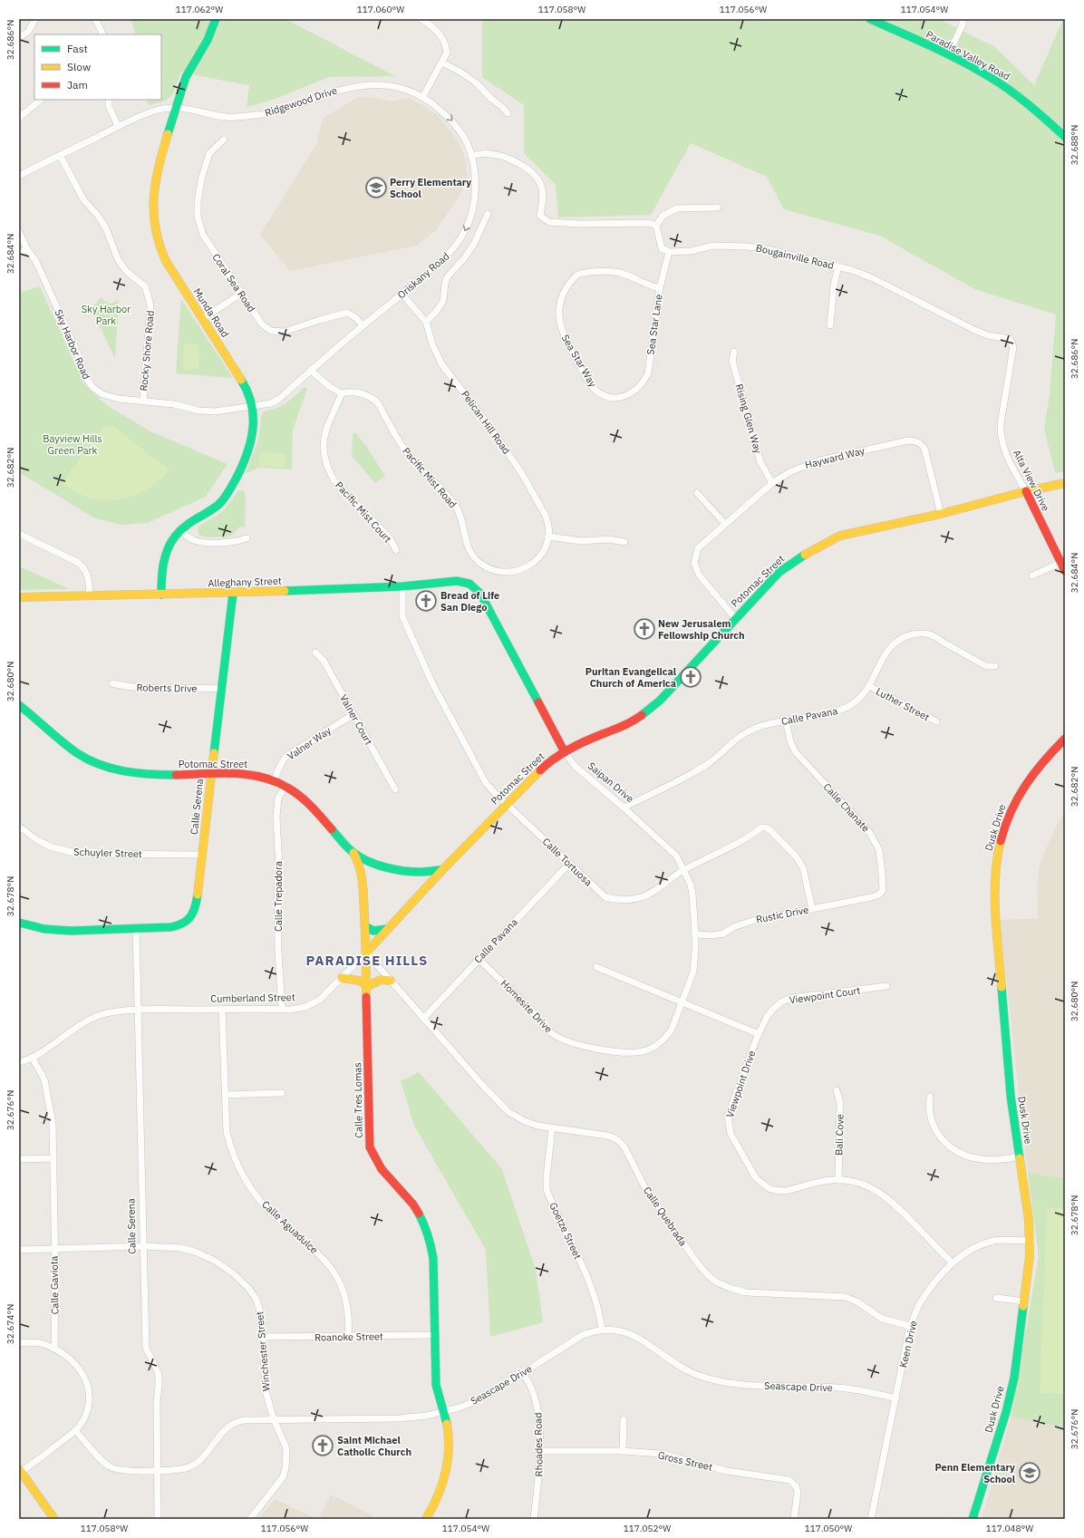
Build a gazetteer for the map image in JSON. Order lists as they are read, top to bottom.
{
  "streets": {
    "street": [
      "Paradise Valley Road",
      "Ridgewood Drive",
      "Bougainville Road",
      "Oriskany Road",
      "Coral Sea Road",
      "Munda Road",
      "Sea Star Lane",
      "Sky Harbor Road",
      "Rocky Shore Road",
      "Sea Star Way",
      "Rising Glen Way",
      "Pelican Hill Road",
      "Hayward Way",
      "Pacific Mist Road",
      "Alta View Drive",
      "Pacific Mist Court",
      "Potomac Street",
      "Alleghany Street",
      "Roberts Drive",
      "Luther Street",
      "Calle Pavana",
      "Valner Court",
      "Valner Way",
      "Saipan Drive",
      "Calle Serena",
      "Calle Chanate",
      "Dusk Drive",
      "Schuyler Street",
      "Calle Tortuosa",
      "Calle Trepadora",
      "Rustic Drive",
      "Viewpoint Court",
      "Cumberland Street",
      "Homesite Drive",
      "Viewpoint Drive",
      "Calle Tres Lomas",
      "Bali Cove",
      "Calle Quebrada",
      "Calle Aguadulce",
      "Goetze Street",
      "Calle Gaviota",
      "Roanoke Street",
      "Keen Drive",
      "Winchester Street",
      "Seascape Drive",
      "Rhoades Road",
      "Gross Street"
    ]
  },
  "crossings": [
    ["Ridgewood Drive", "Oriskany Road"],
    ["Ridgewood Drive", "Munda Road"],
    ["Ridgewood Drive", "Rocky Shore Road"],
    ["Bougainville Road", "Sea Star Lane"],
    ["Bougainville Road", "Alta View Drive"],
    ["Oriskany Road", "Coral Sea Road"],
    ["Oriskany Road", "Munda Road"],
    ["Oriskany Road", "Sky Harbor Road"],
    ["Oriskany Road", "Pelican Hill Road"],
    ["Munda Road", "Sky Harbor Road"],
    ["Munda Road", "Alleghany Street"],
    ["Sea Star Lane", "Sea Star Way"],
    ["Sky Harbor Road", "Rocky Shore Road"],
    ["Rising Glen Way", "Hayward Way"],
    ["Pelican Hill Road", "Pacific Mist Road"],
    ["Hayward Way", "Potomac Street"],
    ["Pacific Mist Road", "Pacific Mist Court"],
    ["Alta View Drive", "Potomac Street"],
    ["Potomac Street", "Valner Way"],
    ["Potomac Street", "Saipan Drive"],
    ["Potomac Street", "Calle Serena"],
    ["Potomac Street", "Calle Tortuosa"],
    ["Potomac Street", "Calle Trepadora"],
    ["Potomac Street", "Cumberland Street"],
    ["Potomac Street", "Calle Tres Lomas"],
    ["Alleghany Street", "Saipan Drive"],
    ["Alleghany Street", "Calle Serena"],
    ["Alleghany Street", "Calle Tortuosa"],
    ["Roberts Drive", "Calle Serena"],
    ["Luther Street", "Calle Pavana"],
    ["Calle Pavana", "Saipan Drive"],
    ["Calle Pavana", "Calle Chanate"],
    ["Calle Pavana", "Calle Tortuosa"],
    ["Calle Pavana", "Homesite Drive"],
    ["Calle Pavana", "Calle Quebrada"],
    ["Valner Court", "Valner Way"],
    ["Saipan Drive", "Calle Tortuosa"],
    ["Saipan Drive", "Rustic Drive"],
    ["Saipan Drive", "Homesite Drive"],
    ["Calle Serena", "Schuyler Street"],
    ["Calle Serena", "Cumberland Street"],
    ["Calle Serena", "Winchester Street"],
    ["Calle Serena", "Seascape Drive"],
    ["Calle Chanate", "Rustic Drive"],
    ["Dusk Drive", "Keen Drive"],
    ["Calle Tortuosa", "Rustic Drive"],
    ["Calle Trepadora", "Cumberland Street"],
    ["Viewpoint Court", "Viewpoint Drive"],
    ["Cumberland Street", "Calle Tres Lomas"],
    ["Cumberland Street", "Calle Quebrada"],
    ["Cumberland Street", "Calle Aguadulce"],
    ["Cumberland Street", "Calle Gaviota"],
    ["Viewpoint Drive", "Bali Cove"],
    ["Viewpoint Drive", "Keen Drive"],
    ["Calle Tres Lomas", "Calle Quebrada"],
    ["Calle Tres Lomas", "Roanoke Street"],
    ["Calle Tres Lomas", "Seascape Drive"],
    ["Calle Quebrada", "Goetze Street"],
    ["Calle Quebrada", "Keen Drive"],
    ["Calle Aguadulce", "Roanoke Street"],
    ["Goetze Street", "Seascape Drive"],
    ["Calle Gaviota", "Winchester Street"],
    ["Roanoke Street", "Winchester Street"],
    ["Keen Drive", "Seascape Drive"],
    ["Winchester Street", "Seascape Drive"],
    ["Seascape Drive", "Rhoades Road"],
    ["Rhoades Road", "Gross Street"]
  ],
  "one_way": ["Oriskany Road"],
  "districts": ["PARADISE HILLS"],
  "parks": ["Sky Harbor Park", "Bayview Hills Green Park"],
  "places": {
    "school or university": ["Perry Elementary School", "Penn Elementary School"],
    "church": [
      "Bread of Life San Diego",
      "New Jerusalem Fellowship Church",
      "Puritan Evangelical Church of America",
      "Saint Michael Catholic Church"
    ]
  },
  "legend": ["Fast", "Slow", "Jam"],
  "coordinates": [
    "117.062°W",
    "117.060°W",
    "117.058°W",
    "117.056°W",
    "117.054°W",
    "32.686°N",
    "32.688°N",
    "32.684°N",
    "32.682°N",
    "32.680°N",
    "32.678°N",
    "32.676°N",
    "32.674°N",
    "117.052°W",
    "117.050°W",
    "117.048°W"
  ]
}
